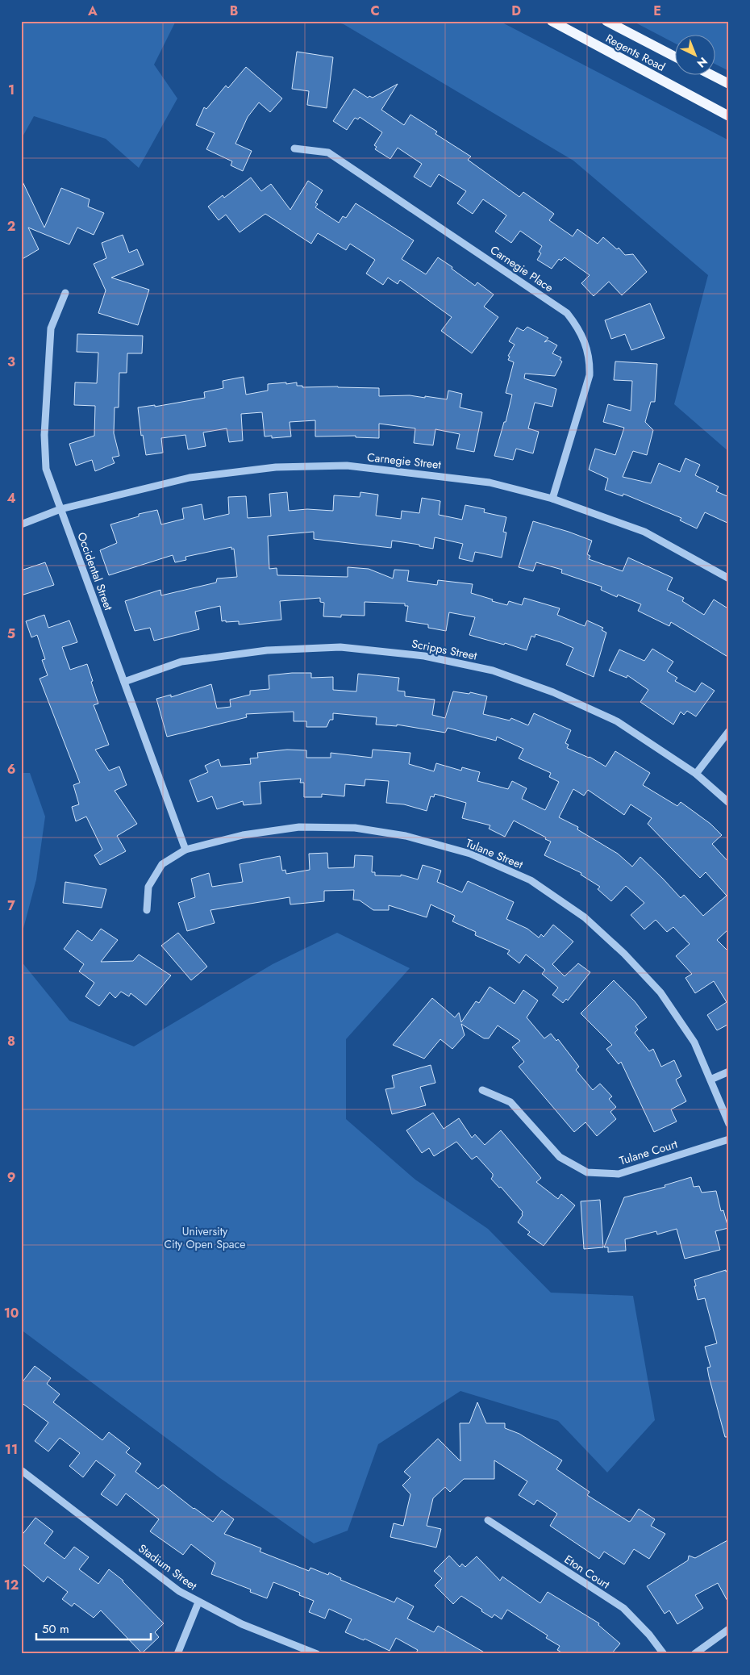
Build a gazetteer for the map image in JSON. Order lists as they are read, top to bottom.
{
  "streets": {
    "main road": ["Regents Road"],
    "street": [
      "Carnegie Place",
      "Carnegie Street",
      "Occidental Street",
      "Scripps Street",
      "Tulane Street",
      "Tulane Court",
      "Stadium Street",
      "Eton Court"
    ]
  },
  "crossings": [
    ["Carnegie Place", "Carnegie Street"],
    ["Carnegie Street", "Occidental Street"],
    ["Occidental Street", "Scripps Street"],
    ["Occidental Street", "Tulane Street"]
  ],
  "parks": ["University City Open Space"],
  "scale_bar": "50 m",
  "north": "bottom right",
  "grid": {
    "columns": [
      "A",
      "B",
      "C",
      "D",
      "E"
    ],
    "rows": [
      "1",
      "2",
      "3",
      "4",
      "5",
      "6",
      "7",
      "8",
      "9",
      "10",
      "11",
      "12"
    ]
  }
}
